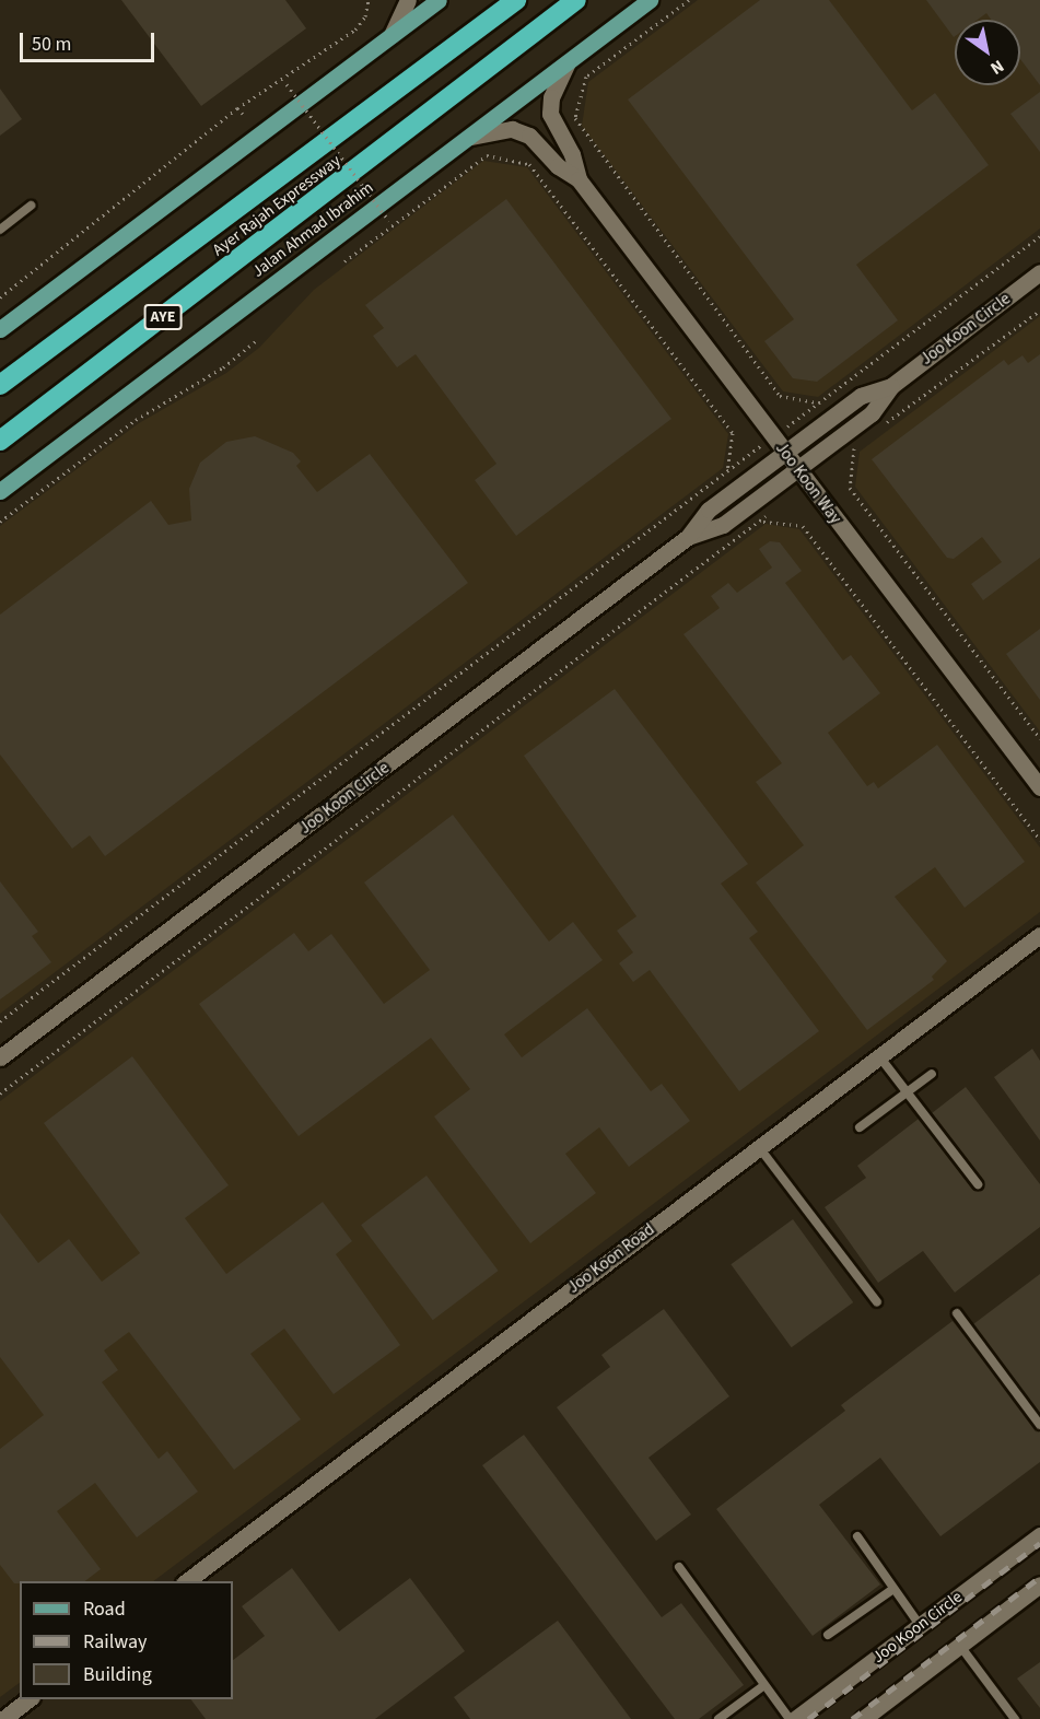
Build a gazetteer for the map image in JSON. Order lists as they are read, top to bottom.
{
  "streets": {
    "highway": ["Ayer Rajah Expressway", "AYE"],
    "main road": ["Jalan Ahmad Ibrahim"],
    "street": ["Joo Koon Circle", "Joo Koon Way", "Joo Koon Road"]
  },
  "crossings": [
    ["Jalan Ahmad Ibrahim", "Joo Koon Way"],
    ["Joo Koon Circle", "Joo Koon Way"]
  ],
  "legend": ["Road", "Railway", "Building"],
  "scale_bar": "50 m",
  "north": "bottom right"
}
